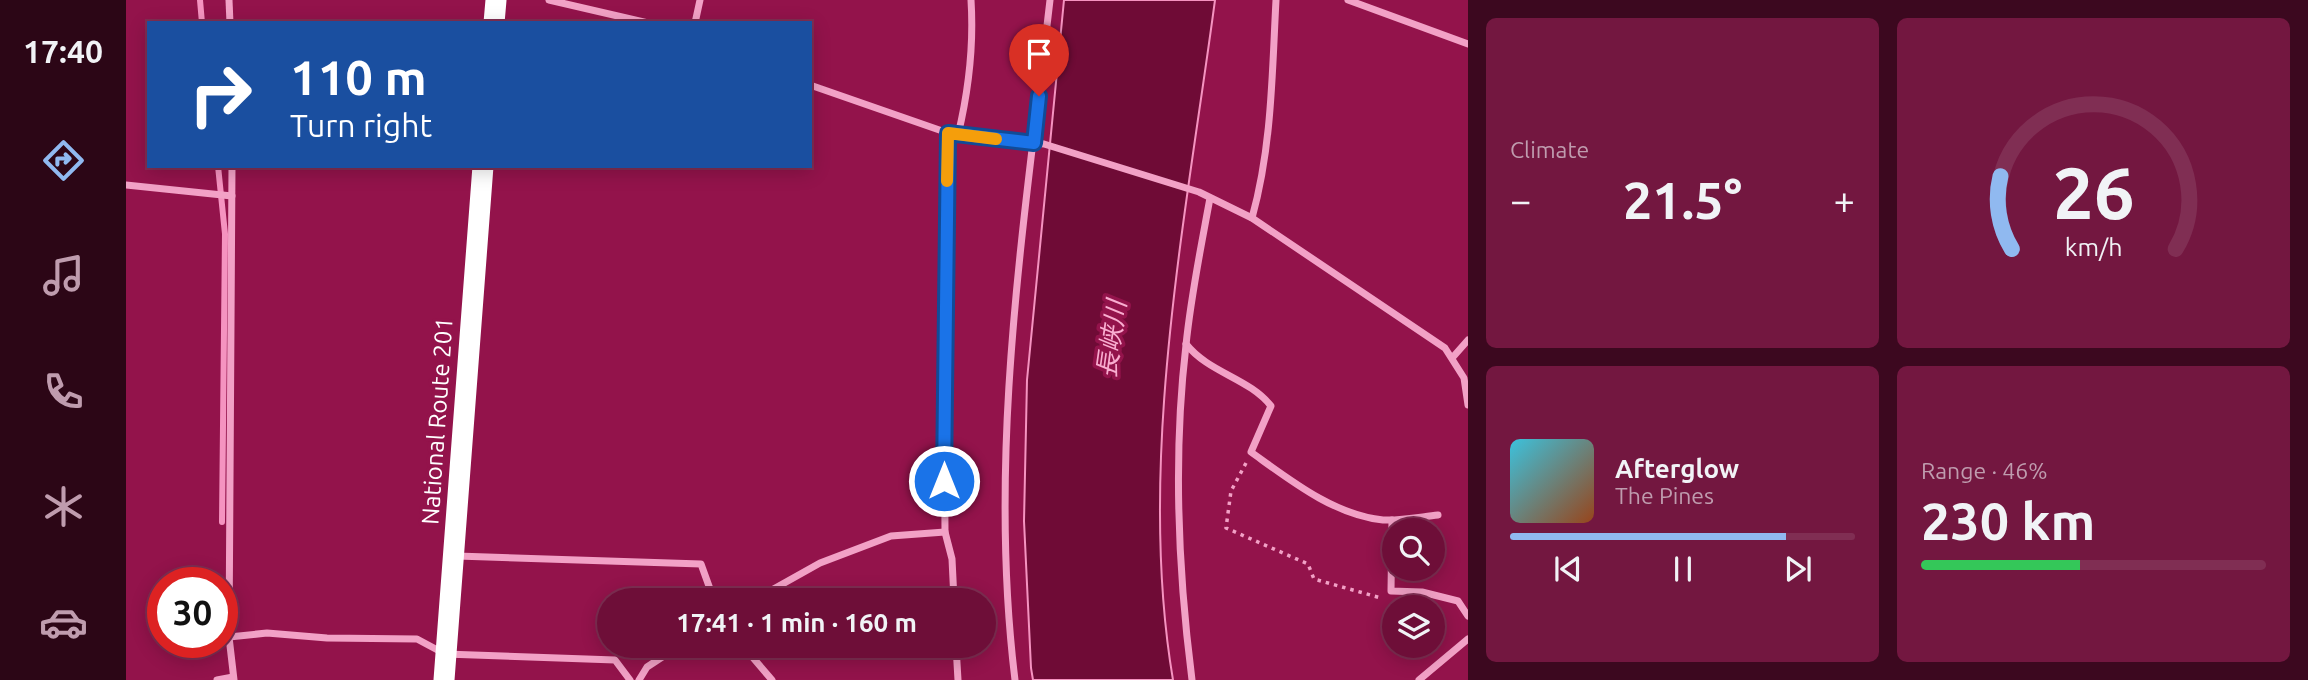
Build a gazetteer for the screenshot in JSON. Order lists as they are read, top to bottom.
{
  "streets": {
    "highway": ["National Route 201"]
  },
  "water": ["長峡川"],
  "page": {
    "tabs": "17:40",
    "tile": [
      "Climate",
      ["Range · 46%", "230 km"]
    ],
    "turn": ["110 m", "Turn right"],
    "heat": ["−", "21.5°", "+"],
    "song": ["Afterglow", "The Pines"],
    "limit": "30",
    "trip": "17:41 · 1 min · 160 m",
    "gauge": ["26", "km/h"]
  }
}
